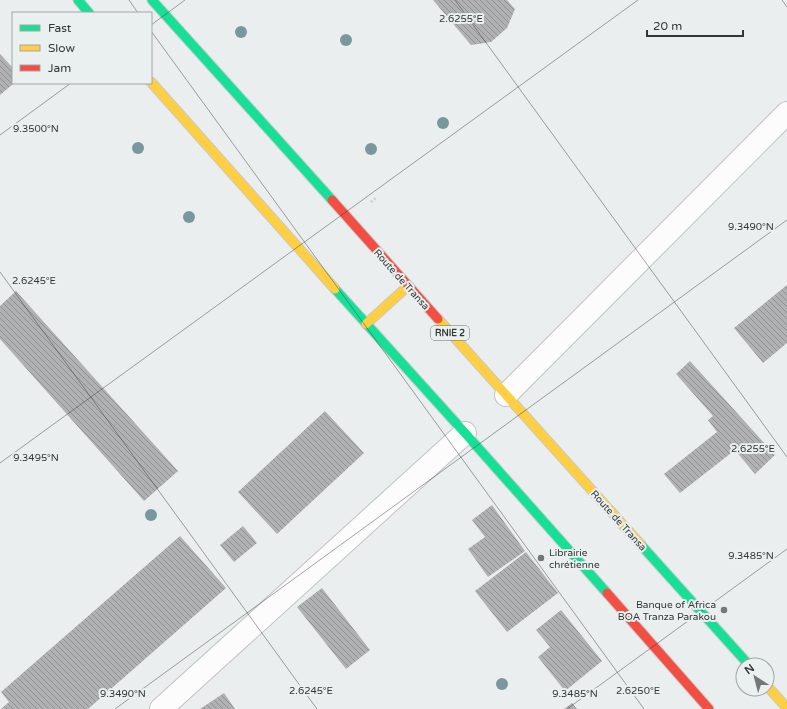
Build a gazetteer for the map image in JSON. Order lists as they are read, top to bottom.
{
  "streets": {
    "main road": ["Route de Transa", "RNIE 2"]
  },
  "places": ["Librairie chrétienne", "Banque of Africa BOA Tranza Parakou"],
  "legend": ["Fast", "Slow", "Jam"],
  "scale_bar": "20 m",
  "north": "top left",
  "coordinates": [
    "2.6255°E",
    "9.3500°N",
    "9.3490°N",
    "2.6245°E",
    "9.3495°N",
    "9.3485°N",
    "2.6250°E"
  ]
}
